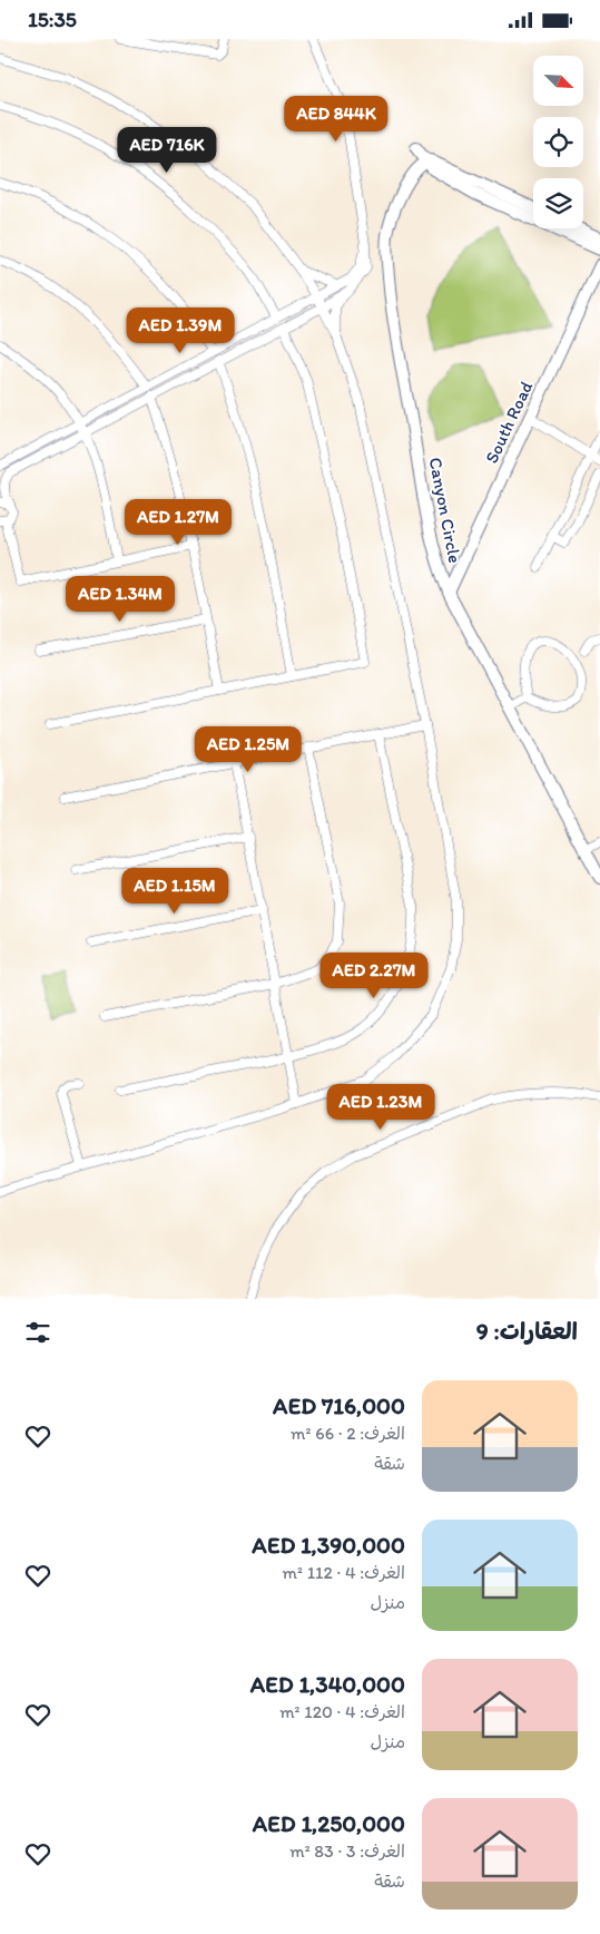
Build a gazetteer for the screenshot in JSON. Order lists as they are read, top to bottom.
{
  "streets": {
    "main road": ["South Road", "Canyon Circle"]
  },
  "crossings": [
    ["South Road", "Canyon Circle"]
  ],
  "north": "bottom right",
  "page": {
    "status": "15:35",
    "price": [
      "AED 844K",
      "AED 716K",
      "AED 1.39M",
      "AED 1.27M",
      "AED 1.34M",
      "AED 1.25M",
      "AED 1.15M",
      "AED 2.27M",
      "AED 1.23M"
    ],
    "heading": "العقارات: 9",
    "list": [
      {
        "name": "AED 716,000",
        "note": "الغرف: 2 · 66 m² · شقة"
      },
      {
        "name": "AED 1,390,000",
        "note": "الغرف: 4 · 112 m² · منزل"
      },
      {
        "name": "AED 1,340,000",
        "note": "الغرف: 4 · 120 m² · منزل"
      },
      {
        "name": "AED 1,250,000",
        "note": "الغرف: 3 · 83 m² · شقة"
      }
    ]
  }
}
